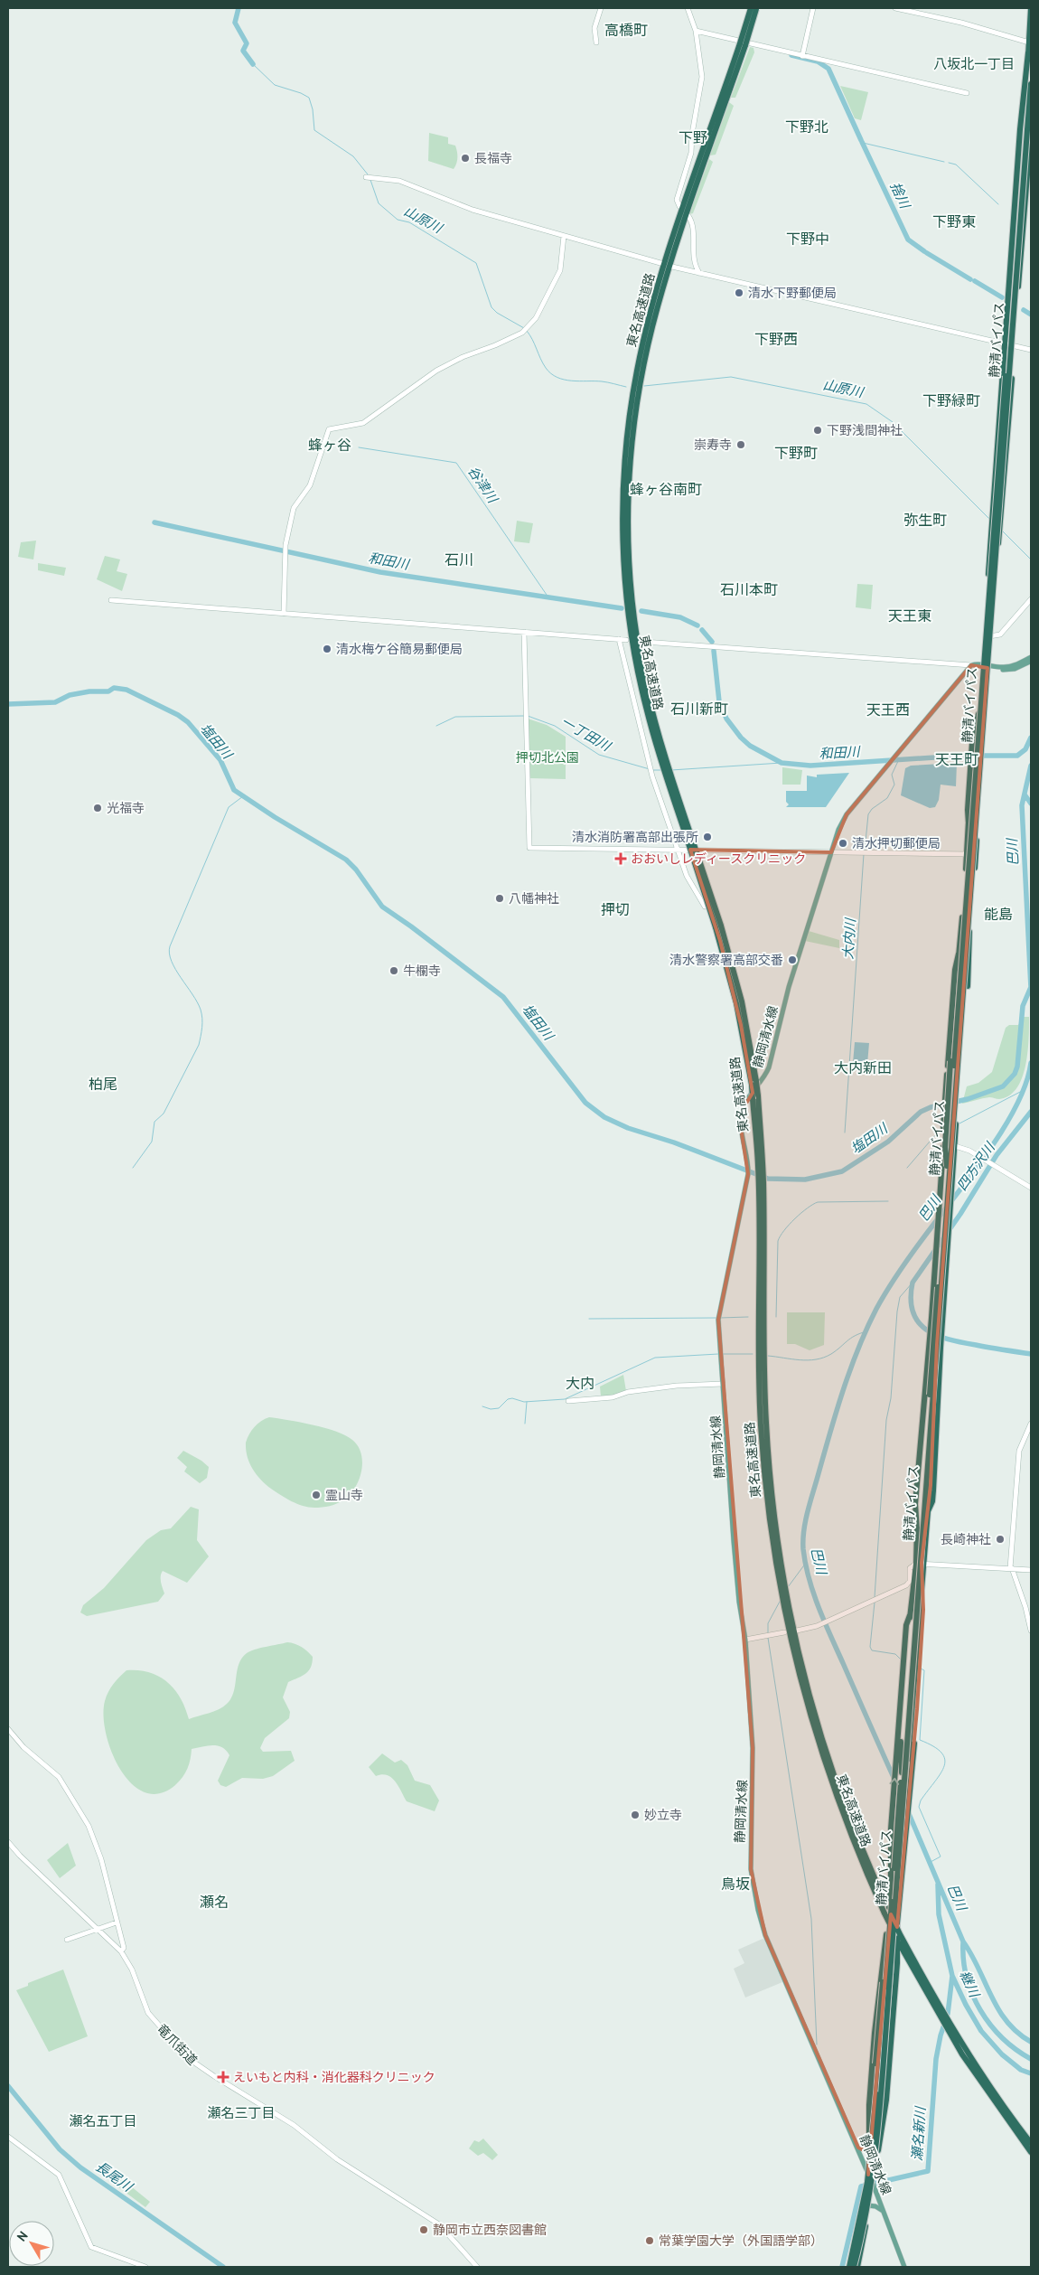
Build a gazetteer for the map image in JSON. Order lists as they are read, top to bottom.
{
  "streets": {
    "highway": ["東名高速道路", "静清バイパス"],
    "main road": ["静岡清水線"],
    "street": ["竜爪街道"]
  },
  "districts": [
    "高橋町",
    "八坂北一丁目",
    "下野北",
    "下野",
    "下野東",
    "下野中",
    "下野西",
    "下野緑町",
    "蜂ヶ谷",
    "下野町",
    "蜂ヶ谷南町",
    "弥生町",
    "石川",
    "石川本町",
    "天王東",
    "石川新町",
    "天王西",
    "天王町",
    "押切",
    "能島",
    "大内新田",
    "柏尾",
    "大内",
    "鳥坂",
    "瀬名",
    "瀬名三丁目",
    "瀬名五丁目"
  ],
  "water": [
    "捨川",
    "山原川",
    "谷津川",
    "和田川",
    "一丁田川",
    "塩田川",
    "巴川",
    "大内川",
    "四方沢川",
    "継川",
    "瀬名新川",
    "長尾川"
  ],
  "parks": ["押切北公園"],
  "places": {
    "other": [
      "長福寺",
      "清水下野郵便局",
      "下野浅間神社",
      "崇寿寺",
      "清水梅ケ谷簡易郵便局",
      "光福寺",
      "清水消防署高部出張所",
      "清水押切郵便局",
      "八幡神社",
      "清水警察署高部交番",
      "牛欄寺",
      "霊山寺",
      "長崎神社",
      "妙立寺",
      "静岡市立西奈図書館",
      "常葉学園大学（外国語学部）"
    ],
    "health": ["おおいしレディースクリニック", "えいもと内科・消化器科クリニック"]
  },
  "north": "top left"
}
